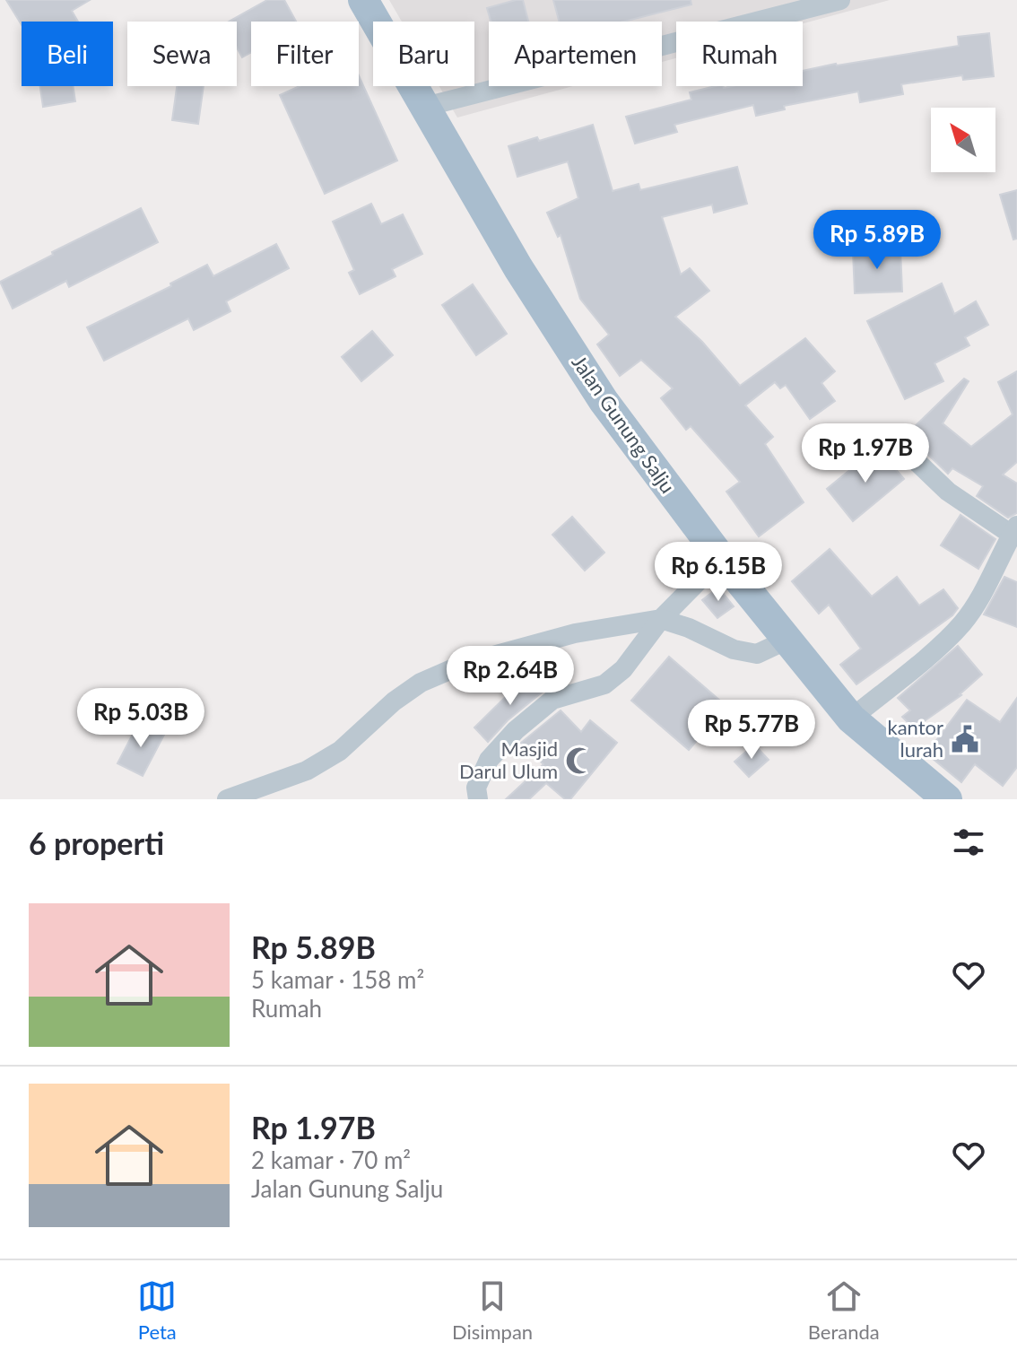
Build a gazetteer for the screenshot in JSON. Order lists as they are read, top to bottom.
{
  "streets": {
    "main road": ["Jalan Gunung Salju"]
  },
  "places": {
    "public building": ["kantor lurah"],
    "mosque": ["Masjid Darul Ulum"]
  },
  "north": "top left",
  "page": {
    "chip": [
      "Beli",
      "Sewa",
      "Filter",
      "Baru",
      "Apartemen",
      "Rumah"
    ],
    "price": [
      "Rp 5.89B",
      "Rp 1.97B",
      "Rp 6.15B",
      "Rp 2.64B",
      "Rp 5.03B",
      "Rp 5.77B"
    ],
    "heading": "6 properti",
    "list": [
      {
        "name": "Rp 5.89B",
        "note": "5 kamar · 158 m² · Rumah"
      },
      {
        "name": "Rp 1.97B",
        "note": "2 kamar · 70 m² · Jalan Gunung Salju"
      }
    ],
    "tabs": ["Peta", "Disimpan", "Beranda"]
  }
}
